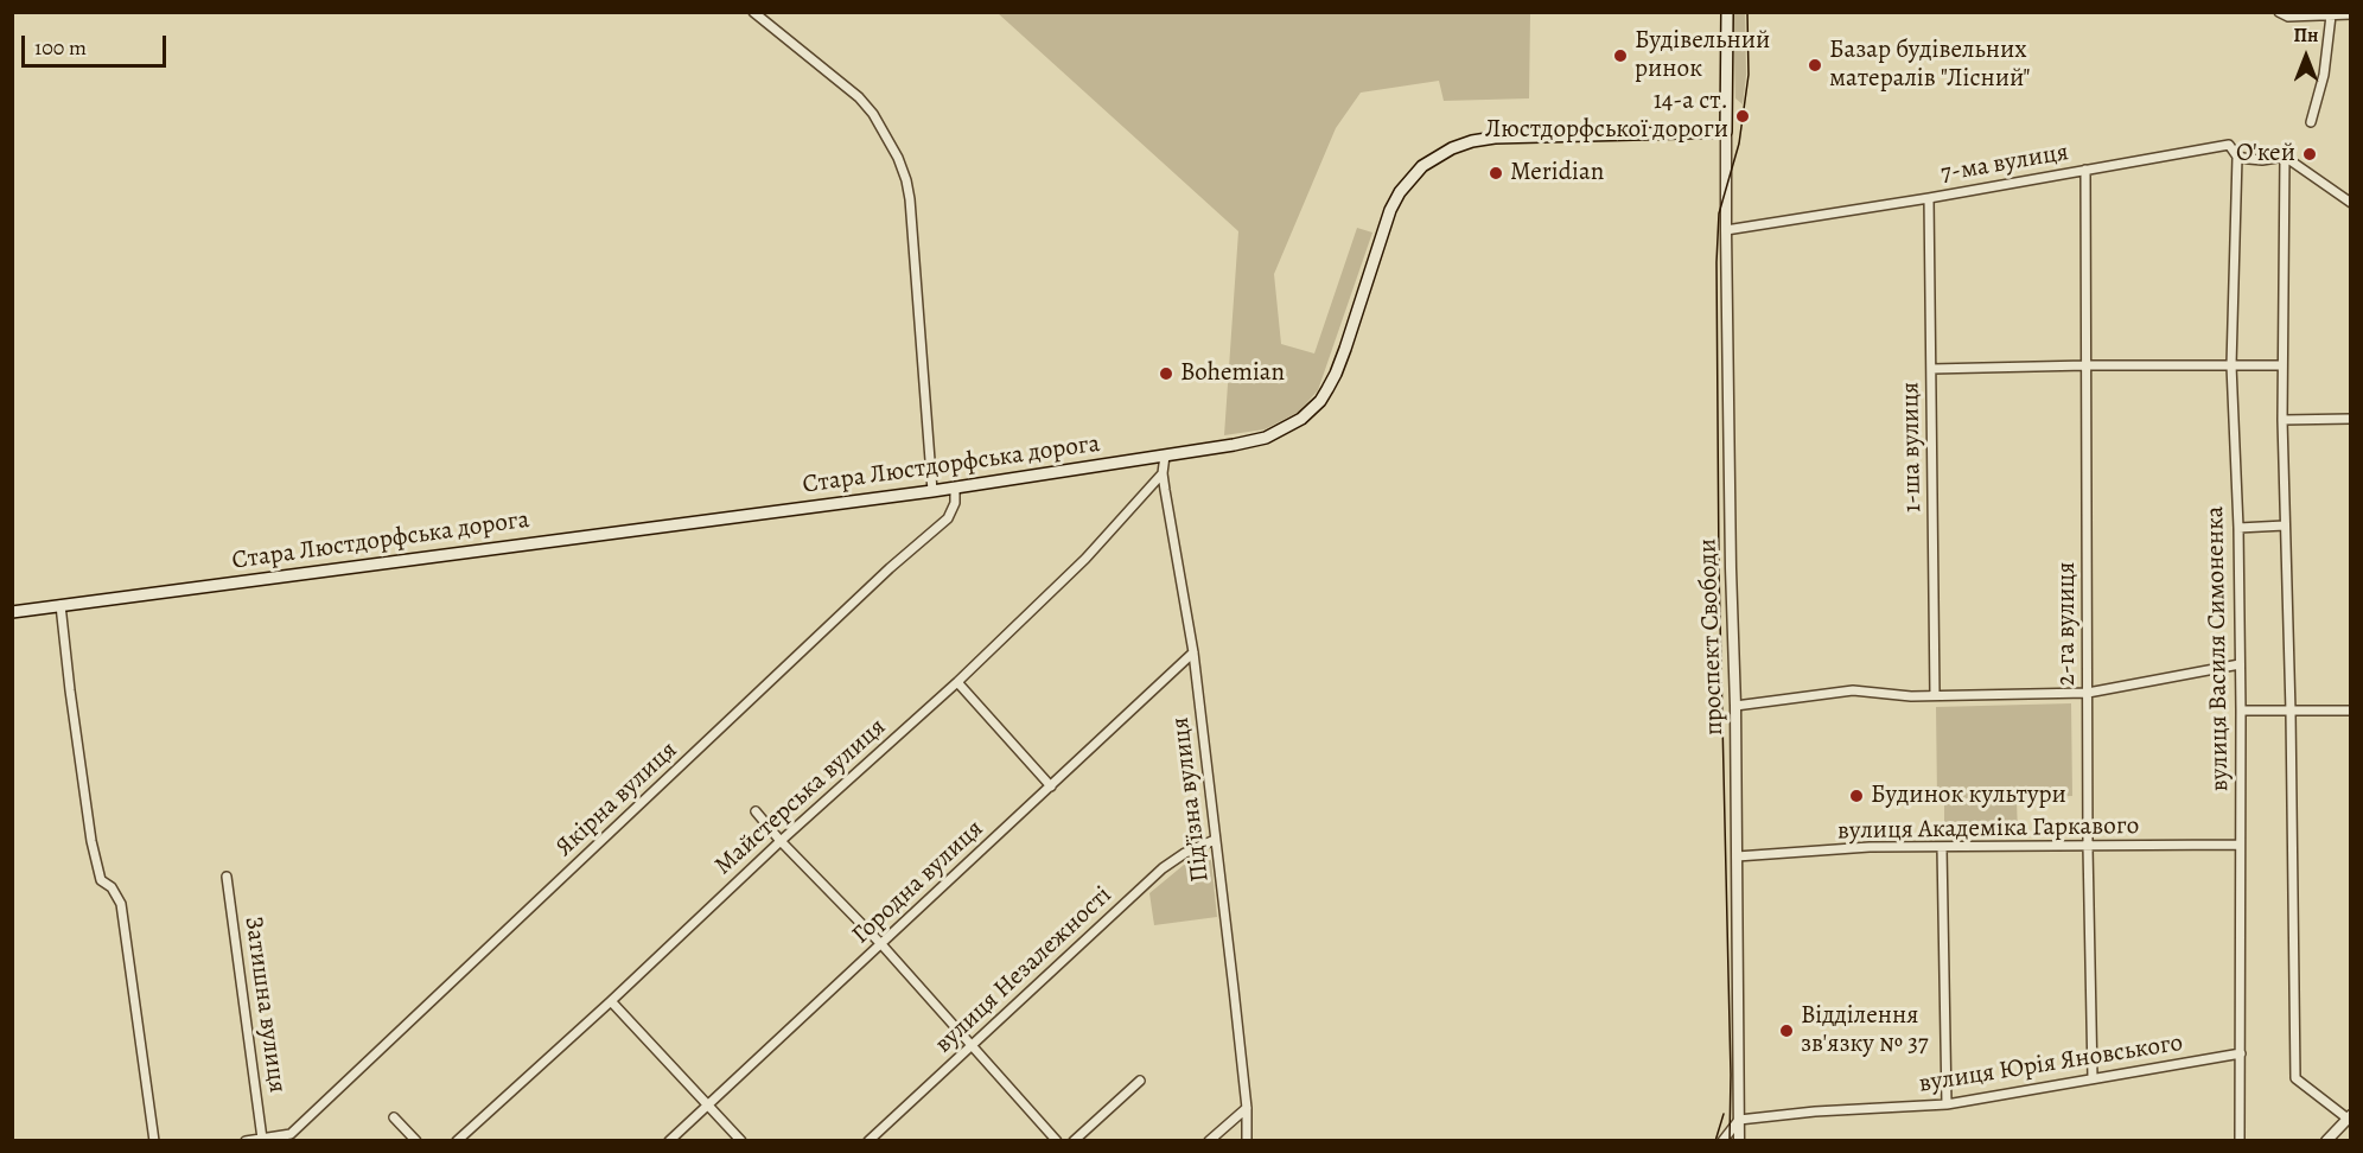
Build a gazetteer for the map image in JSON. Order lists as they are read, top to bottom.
{
  "streets": {
    "main road": ["Стара Люстдорфська дорога"],
    "street": [
      "7-ма вулиця",
      "1-ша вулиця",
      "2-га вулиця",
      "проспект Свободи",
      "вулиця Василя Симоненка",
      "Майстерська вулиця",
      "Якірна вулиця",
      "Підʼїзна вулиця",
      "вулиця Академіка Гаркавого",
      "Городна вулиця",
      "вулиця Незалежності",
      "Затишна вулиця",
      "вулиця Юрія Яновського"
    ]
  },
  "crossings": [
    ["7-ма вулиця", "1-ша вулиця"],
    ["7-ма вулиця", "2-га вулиця"],
    ["7-ма вулиця", "проспект Свободи"],
    ["7-ма вулиця", "вулиця Василя Симоненка"],
    ["Стара Люстдорфська дорога", "проспект Свободи"],
    ["Стара Люстдорфська дорога", "Якірна вулиця"],
    ["Стара Люстдорфська дорога", "Підʼїзна вулиця"],
    ["2-га вулиця", "вулиця Академіка Гаркавого"],
    ["2-га вулиця", "вулиця Юрія Яновського"],
    ["проспект Свободи", "вулиця Академіка Гаркавого"],
    ["проспект Свободи", "вулиця Юрія Яновського"],
    ["вулиця Василя Симоненка", "вулиця Академіка Гаркавого"],
    ["вулиця Василя Симоненка", "вулиця Юрія Яновського"],
    ["Майстерська вулиця", "Підʼїзна вулиця"],
    ["Якірна вулиця", "Затишна вулиця"],
    ["Підʼїзна вулиця", "Городна вулиця"],
    ["Підʼїзна вулиця", "вулиця Незалежності"]
  ],
  "places": [
    "Будівельний ринок",
    "Базар будівельних матералів \"Лісний\"",
    "14-а ст. Люстдорфської дороги",
    "О'кей",
    "Meridian",
    "Bohemian",
    "Будинок культури",
    "Відділення зв'язку № 37"
  ],
  "scale_bar": "100 m",
  "north": "top"
}
